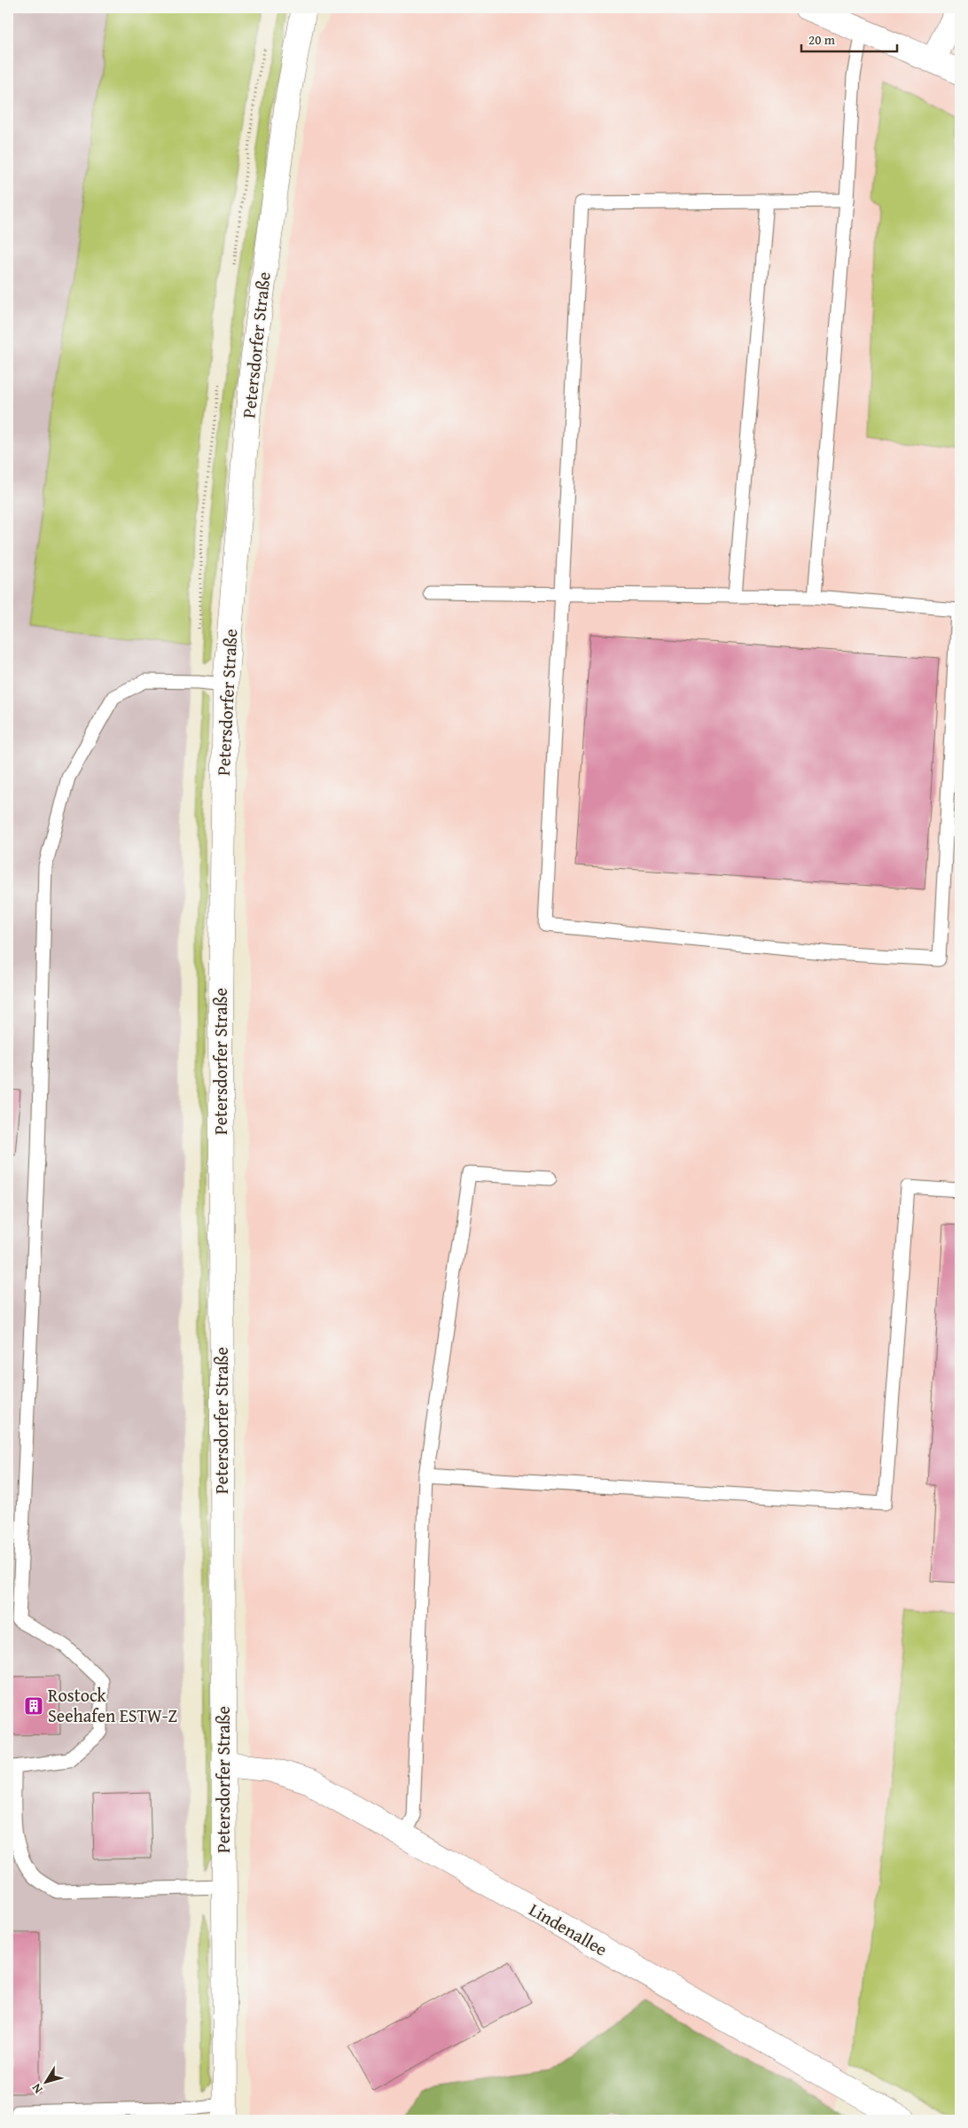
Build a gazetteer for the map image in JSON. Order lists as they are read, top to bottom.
{
  "streets": {
    "street": ["Petersdorfer Straße", "Lindenallee"]
  },
  "crossings": [
    ["Petersdorfer Straße", "Lindenallee"]
  ],
  "places": {
    "building": ["Rostock Seehafen ESTW-Z"]
  },
  "scale_bar": "20 m",
  "north": "bottom left"
}
